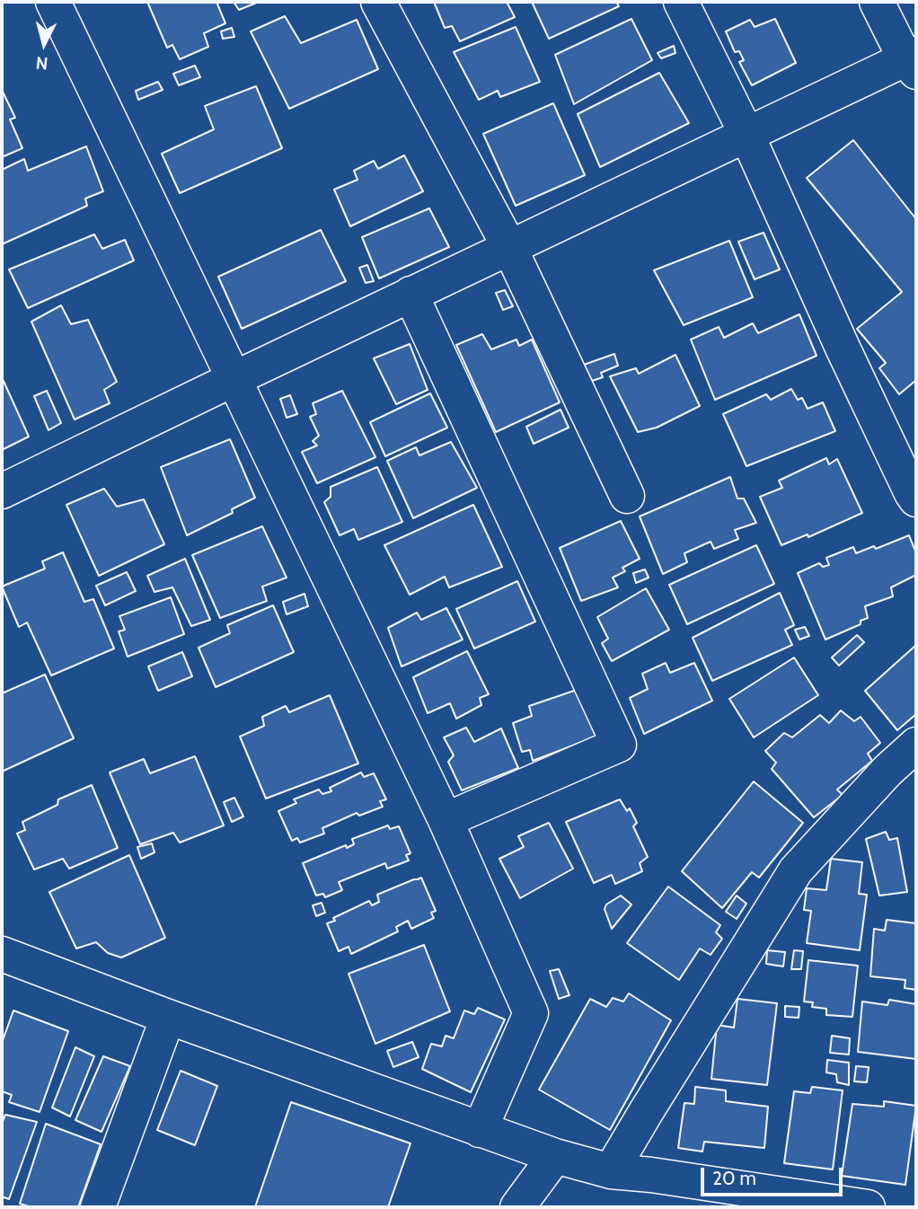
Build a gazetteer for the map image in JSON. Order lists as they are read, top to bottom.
{
  "scale_bar": "20 m",
  "north": "bottom"
}
